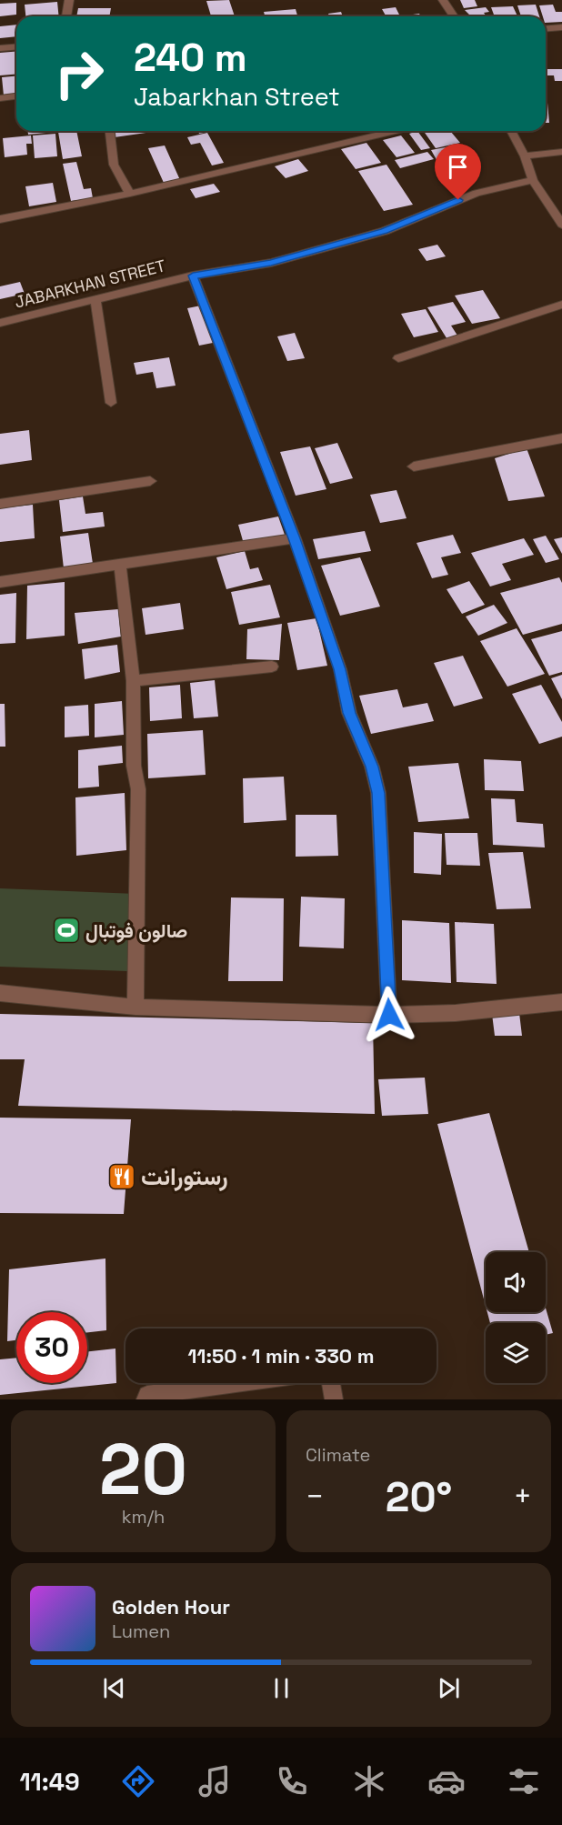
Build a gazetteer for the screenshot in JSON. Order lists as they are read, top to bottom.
{
  "streets": {
    "street": ["JABARKHAN STREET"]
  },
  "places": {
    "sports": ["صالون فوتبال"],
    "restaurant": ["رستورانت"]
  },
  "page": {
    "turn": ["240 m", "Jabarkhan Street"],
    "limit": "30",
    "trip": "11:50 · 1 min · 330 m",
    "tile": [
      ["20", "km/h"],
      "Climate"
    ],
    "heat": ["−", "20°", "+"],
    "song": ["Golden Hour", "Lumen"],
    "tabs": "11:49"
  }
}
